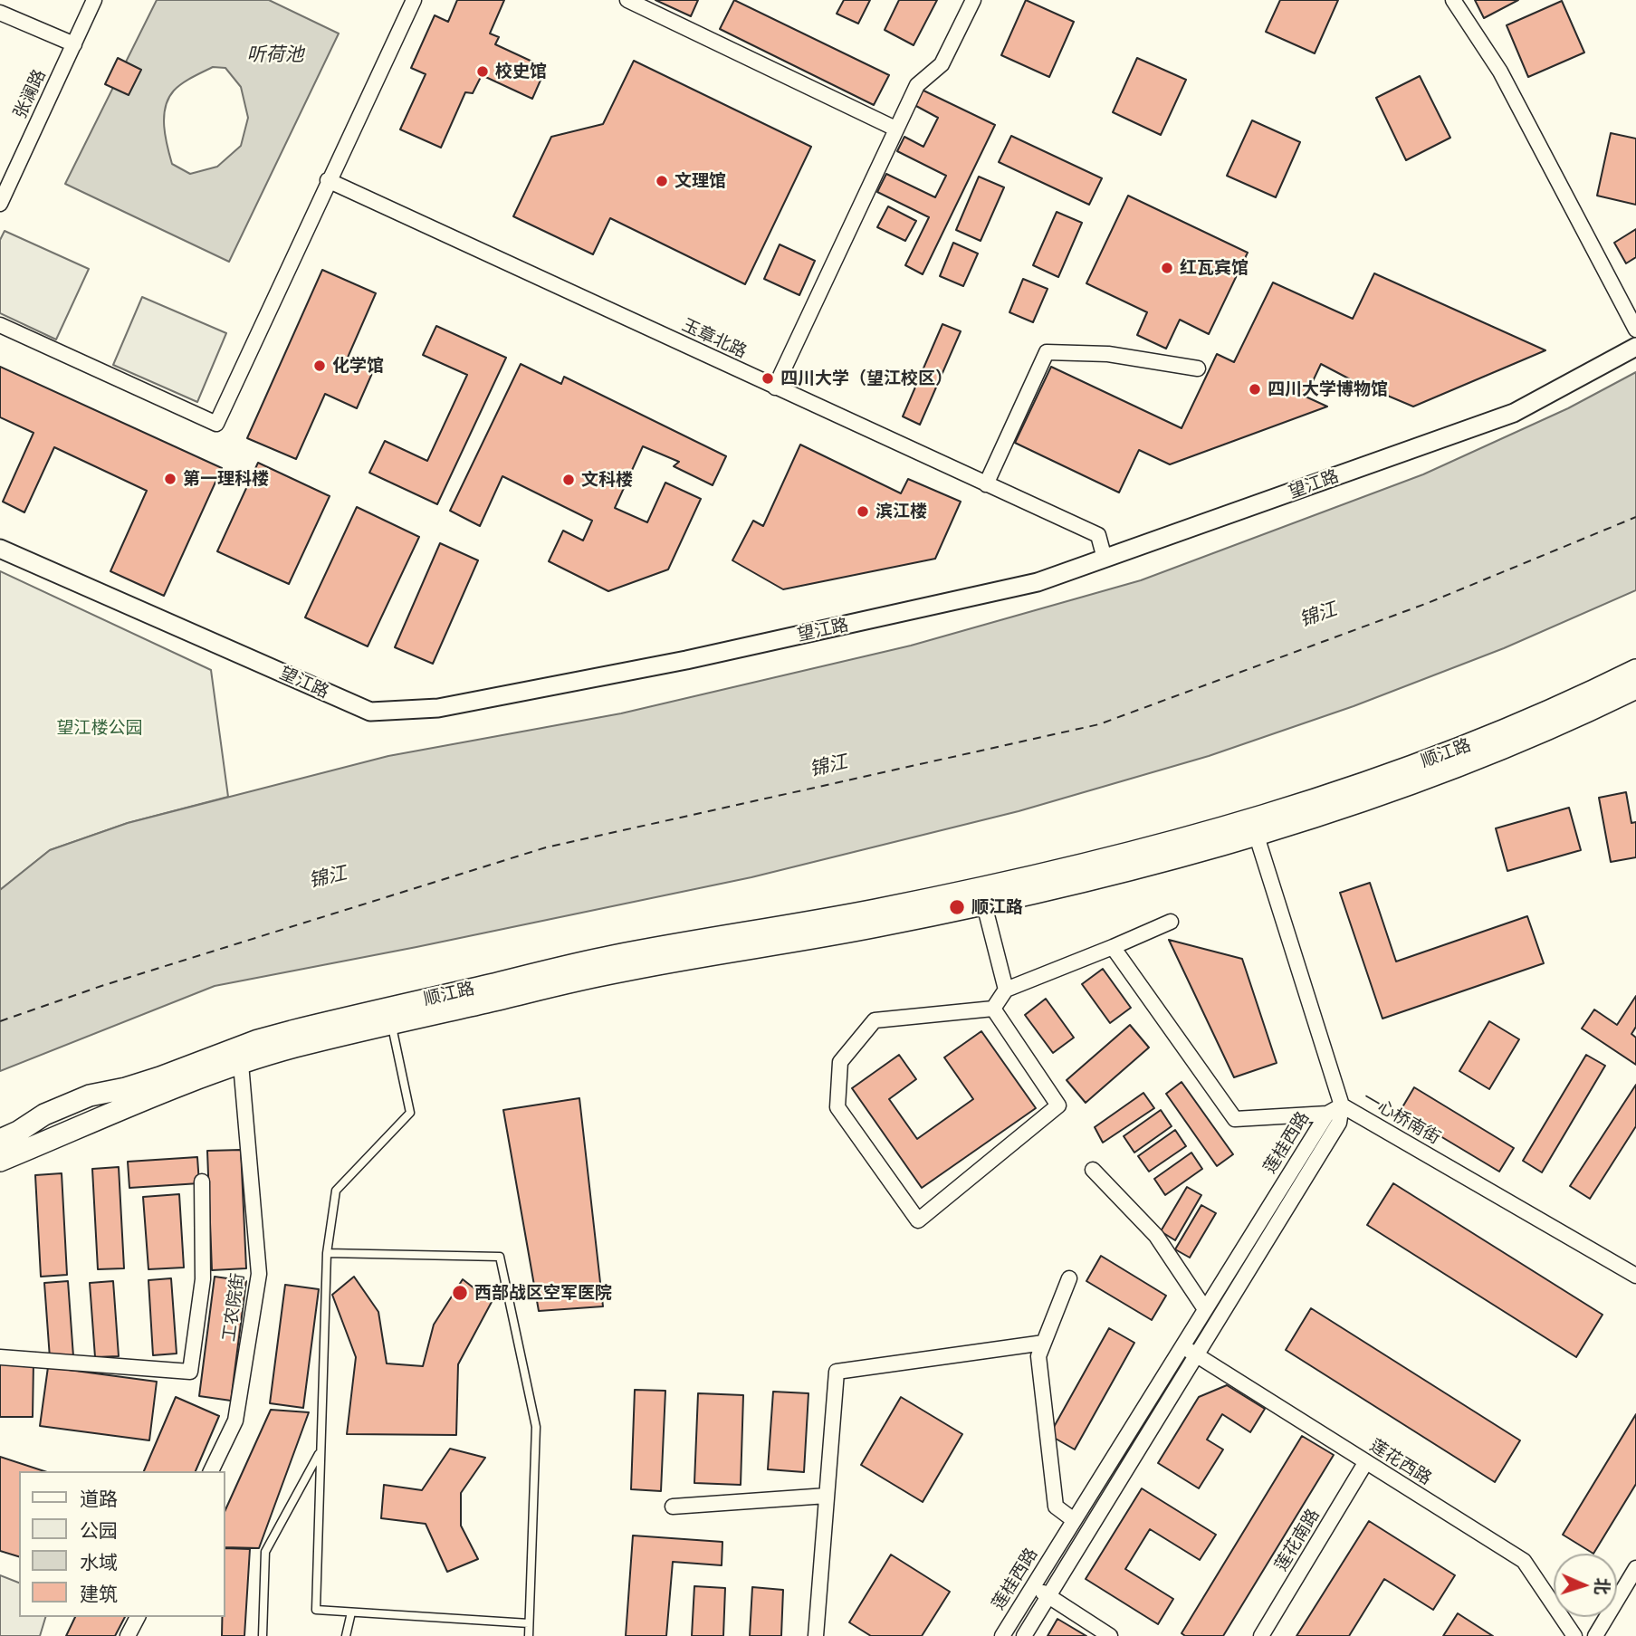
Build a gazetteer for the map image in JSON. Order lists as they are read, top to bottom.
{
  "streets": {
    "main road": ["顺江路"],
    "street": [
      "张澜路",
      "玉章北路",
      "望江路",
      "一心桥南街",
      "莲桂西路",
      "工农院街",
      "莲花西路",
      "莲花南路"
    ]
  },
  "crossings": [
    ["玉章北路", "望江路"],
    ["顺江路", "一心桥南街"],
    ["顺江路", "工农院街"],
    ["一心桥南街", "莲桂西路"],
    ["莲桂西路", "莲花西路"],
    ["莲花西路", "莲花南路"]
  ],
  "water": ["听荷池", "锦江"],
  "parks": ["望江楼公园"],
  "places": [
    "校史馆",
    "文理馆",
    "红瓦宾馆",
    "化学馆",
    "四川大学（望江校区）",
    "四川大学博物馆",
    "第一理科楼",
    "文科楼",
    "滨江楼",
    "顺江路",
    "西部战区空军医院"
  ],
  "legend": [
    "道路",
    "公园",
    "水域",
    "建筑"
  ],
  "north": "right"
}
